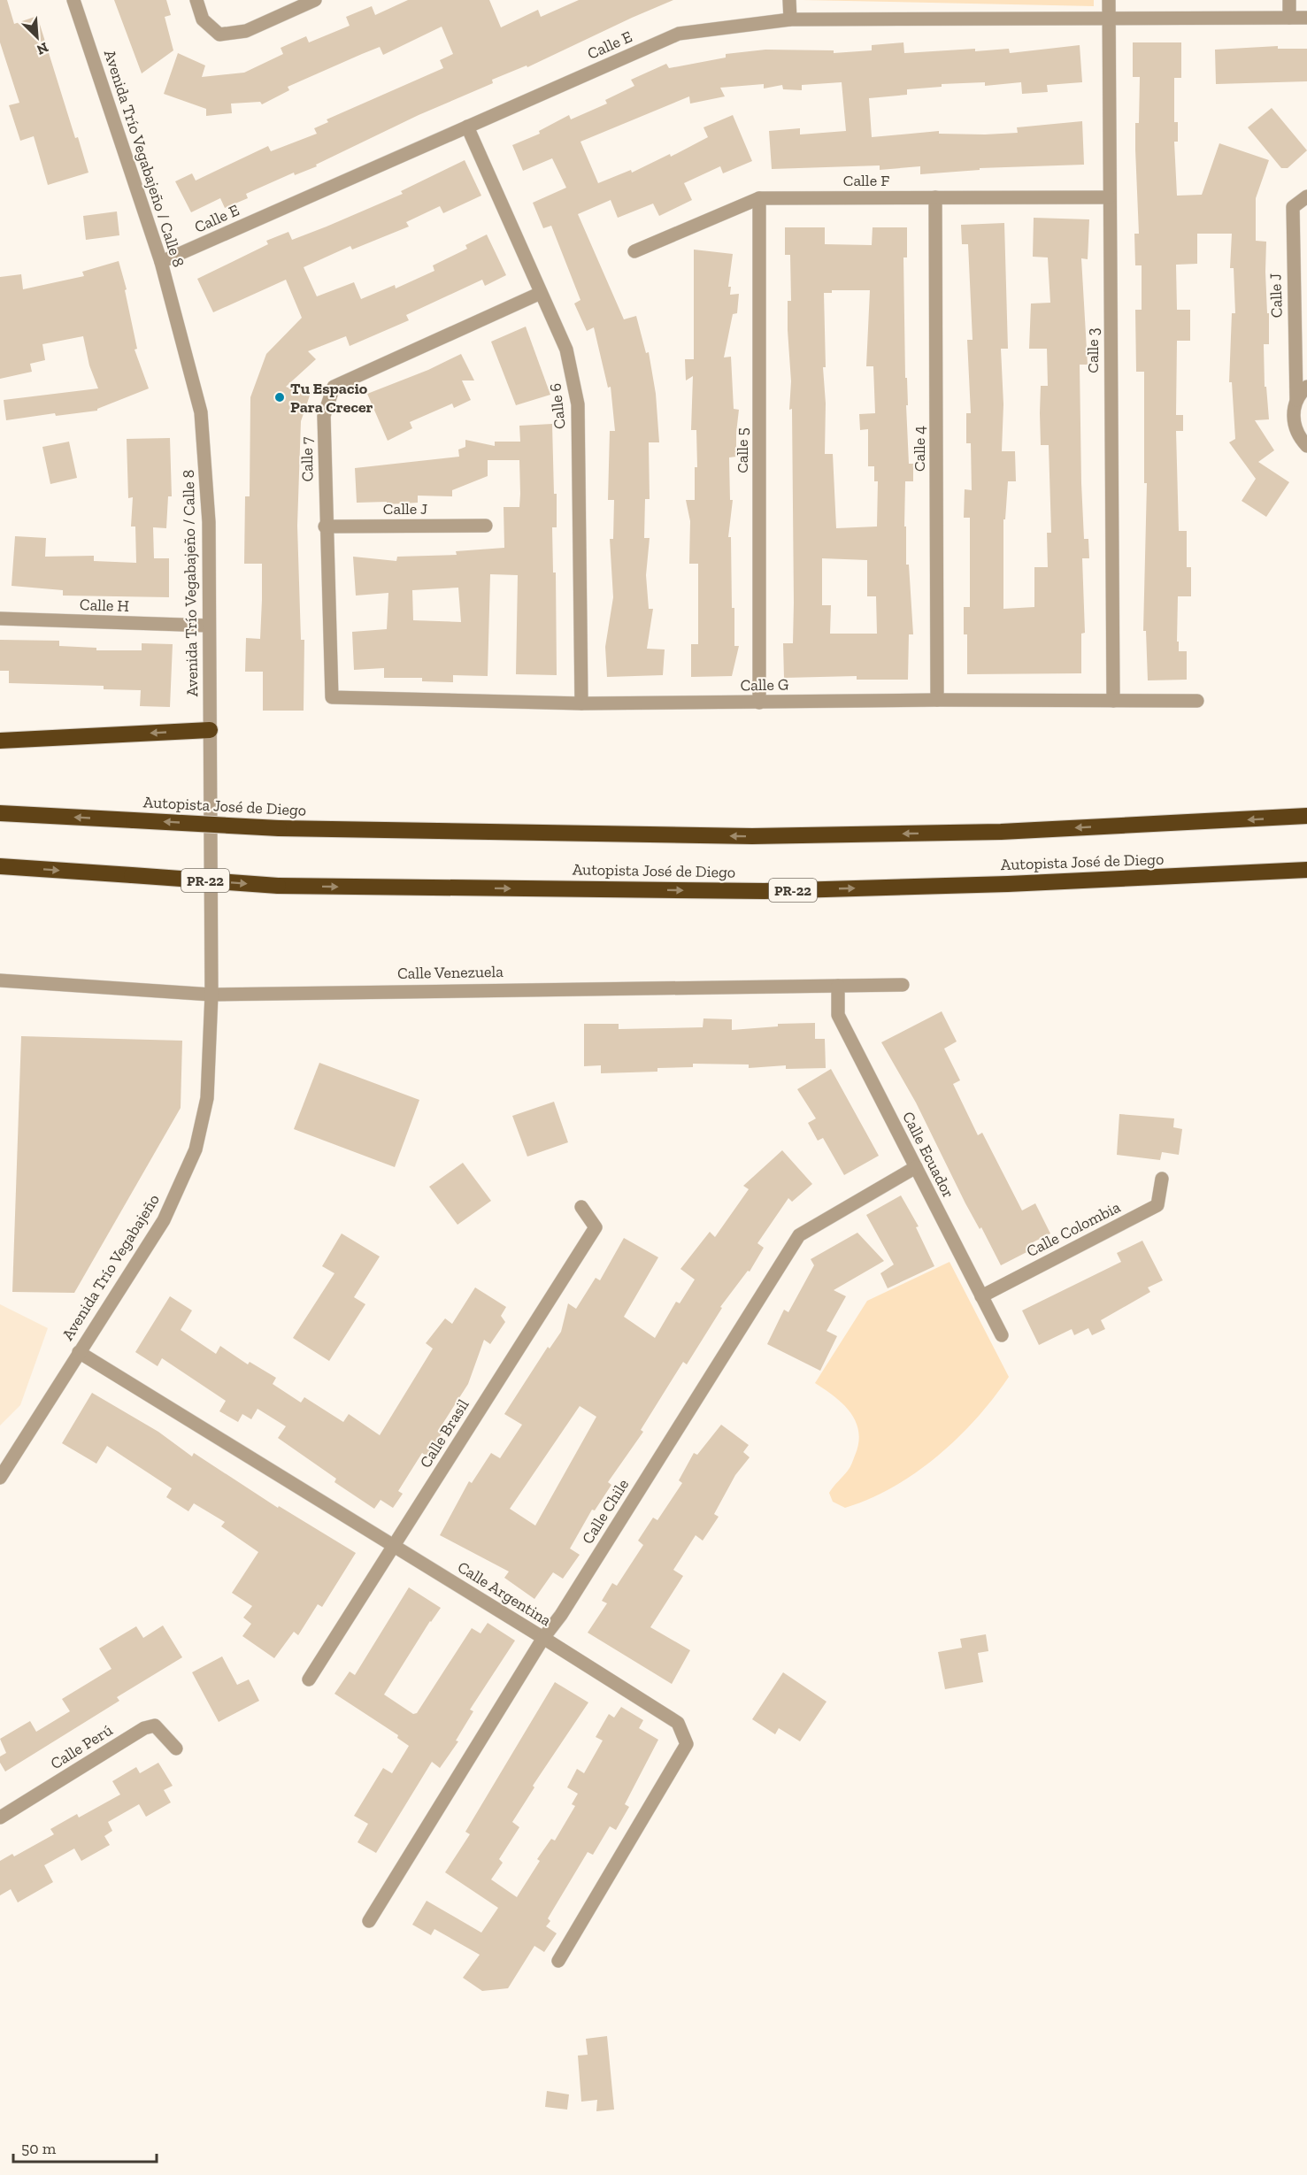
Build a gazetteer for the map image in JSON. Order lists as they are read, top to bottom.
{
  "streets": {
    "highway": ["Autopista José de Diego", "PR-22"],
    "street": [
      "Calle E",
      "Avenida Trío Vegabajeño / Calle 8",
      "Calle F",
      "Calle J",
      "Calle 3",
      "Calle 6",
      "Calle 4",
      "Calle 5",
      "Calle 7",
      "Calle H",
      "Calle G",
      "Calle Venezuela",
      "Calle Ecuador",
      "Calle Colombia",
      "Avenida Trío Vegabajeño",
      "Calle Brasil",
      "Calle Chile",
      "Calle Argentina",
      "Calle Perú"
    ]
  },
  "crossings": [
    ["Calle E", "Avenida Trío Vegabajeño / Calle 8"],
    ["Calle E", "Calle 3"],
    ["Calle E", "Calle 6"],
    ["Avenida Trío Vegabajeño / Calle 8", "Calle H"],
    ["Avenida Trío Vegabajeño / Calle 8", "Calle Venezuela"],
    ["Avenida Trío Vegabajeño / Calle 8", "Avenida Trío Vegabajeño"],
    ["Calle F", "Calle 3"],
    ["Calle F", "Calle 4"],
    ["Calle F", "Calle 5"],
    ["Calle J", "Calle 7"],
    ["Calle 3", "Calle G"],
    ["Calle 6", "Calle 7"],
    ["Calle 6", "Calle G"],
    ["Calle 4", "Calle G"],
    ["Calle 5", "Calle G"],
    ["Calle 7", "Calle G"],
    ["Calle Venezuela", "Calle Ecuador"],
    ["Calle Venezuela", "Avenida Trío Vegabajeño"],
    ["Calle Ecuador", "Calle Colombia"],
    ["Calle Ecuador", "Calle Chile"],
    ["Avenida Trío Vegabajeño", "Calle Argentina"],
    ["Calle Brasil", "Calle Argentina"],
    ["Calle Chile", "Calle Argentina"]
  ],
  "places": ["Tu Espacio Para Crecer"],
  "scale_bar": "50 m",
  "north": "bottom right"
}
